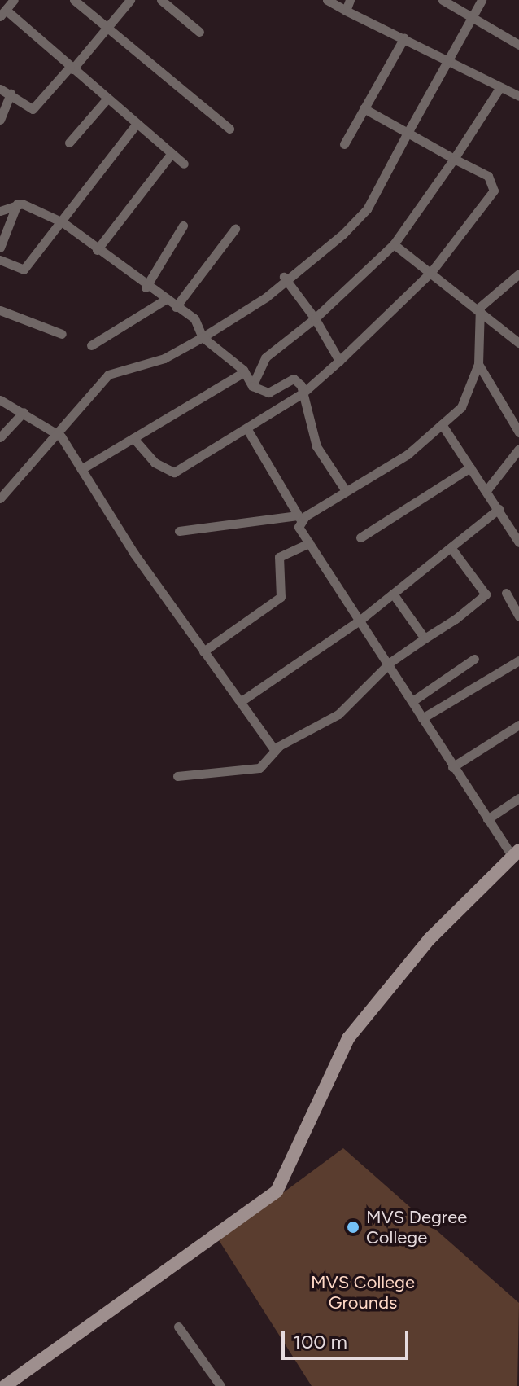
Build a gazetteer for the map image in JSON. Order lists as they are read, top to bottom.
{
  "parks": ["MVS College Grounds"],
  "places": ["MVS Degree College"],
  "scale_bar": "100 m"
}
